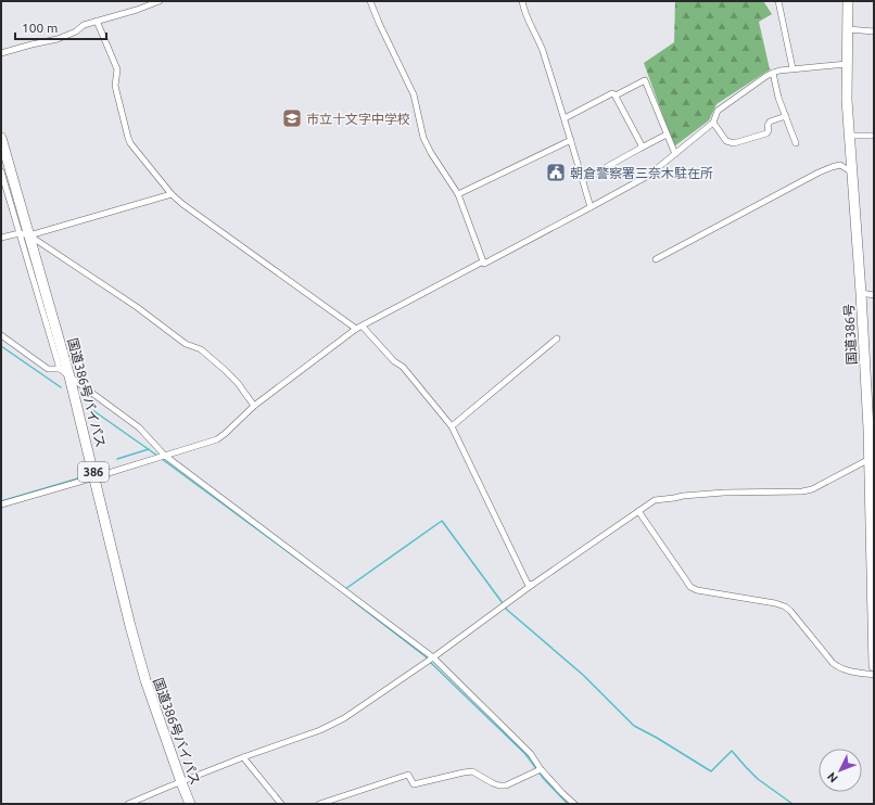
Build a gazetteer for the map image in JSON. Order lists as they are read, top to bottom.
{
  "streets": {
    "highway": ["国道386号", "国道386号バイパス", "386"]
  },
  "places": {
    "school or university": ["市立十文字中学校"],
    "public building": ["朝倉警察署三奈木駐在所"]
  },
  "scale_bar": "100 m",
  "north": "bottom left"
}
